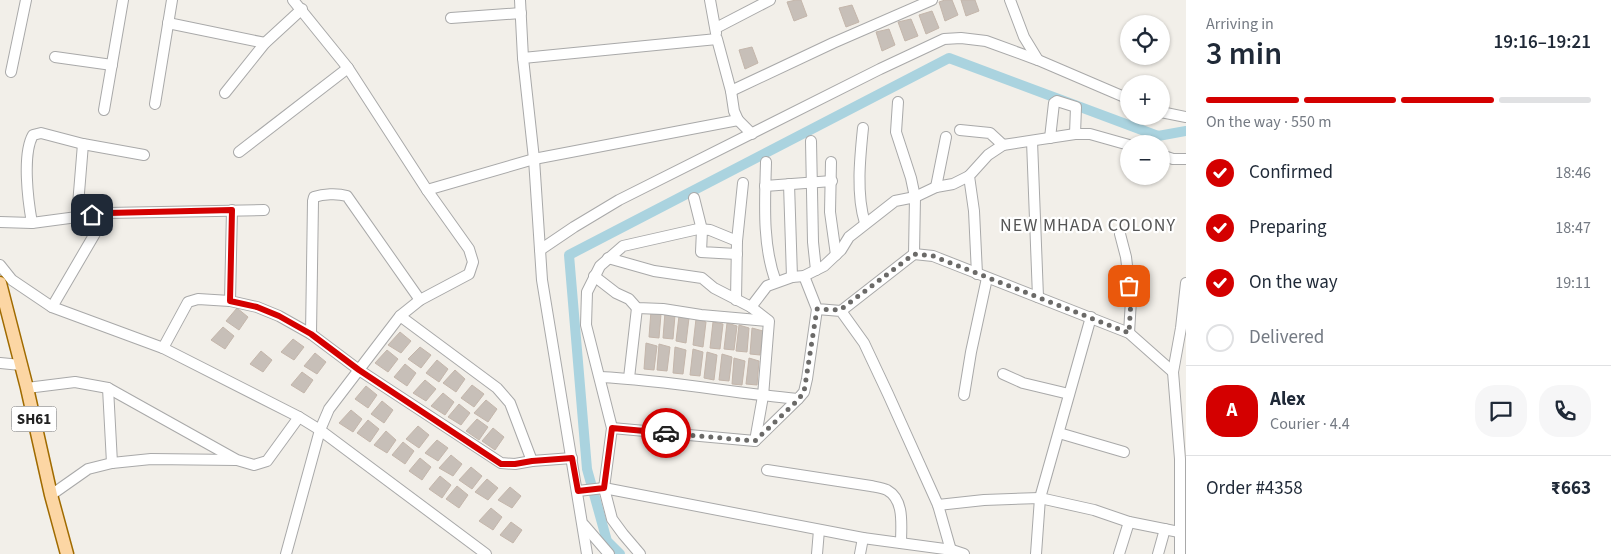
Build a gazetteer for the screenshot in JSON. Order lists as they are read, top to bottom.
{
  "streets": {
    "main road": ["SH61"]
  },
  "districts": ["NEW MHADA COLONY"],
  "page": {
    "heading": ["3 min", "Arriving in", "19:16–19:21"],
    "panel": [
      "Alex",
      "Courier · 4.4",
      "Order #4358",
      "₹663"
    ],
    "map_buttons": ["+", "−"],
    "bar": "On the way · 550 m",
    "list": [
      ["Confirmed", "18:46"],
      ["Preparing", "18:47"],
      ["On the way", "19:11"],
      "Delivered"
    ],
    "round": "A"
  }
}
